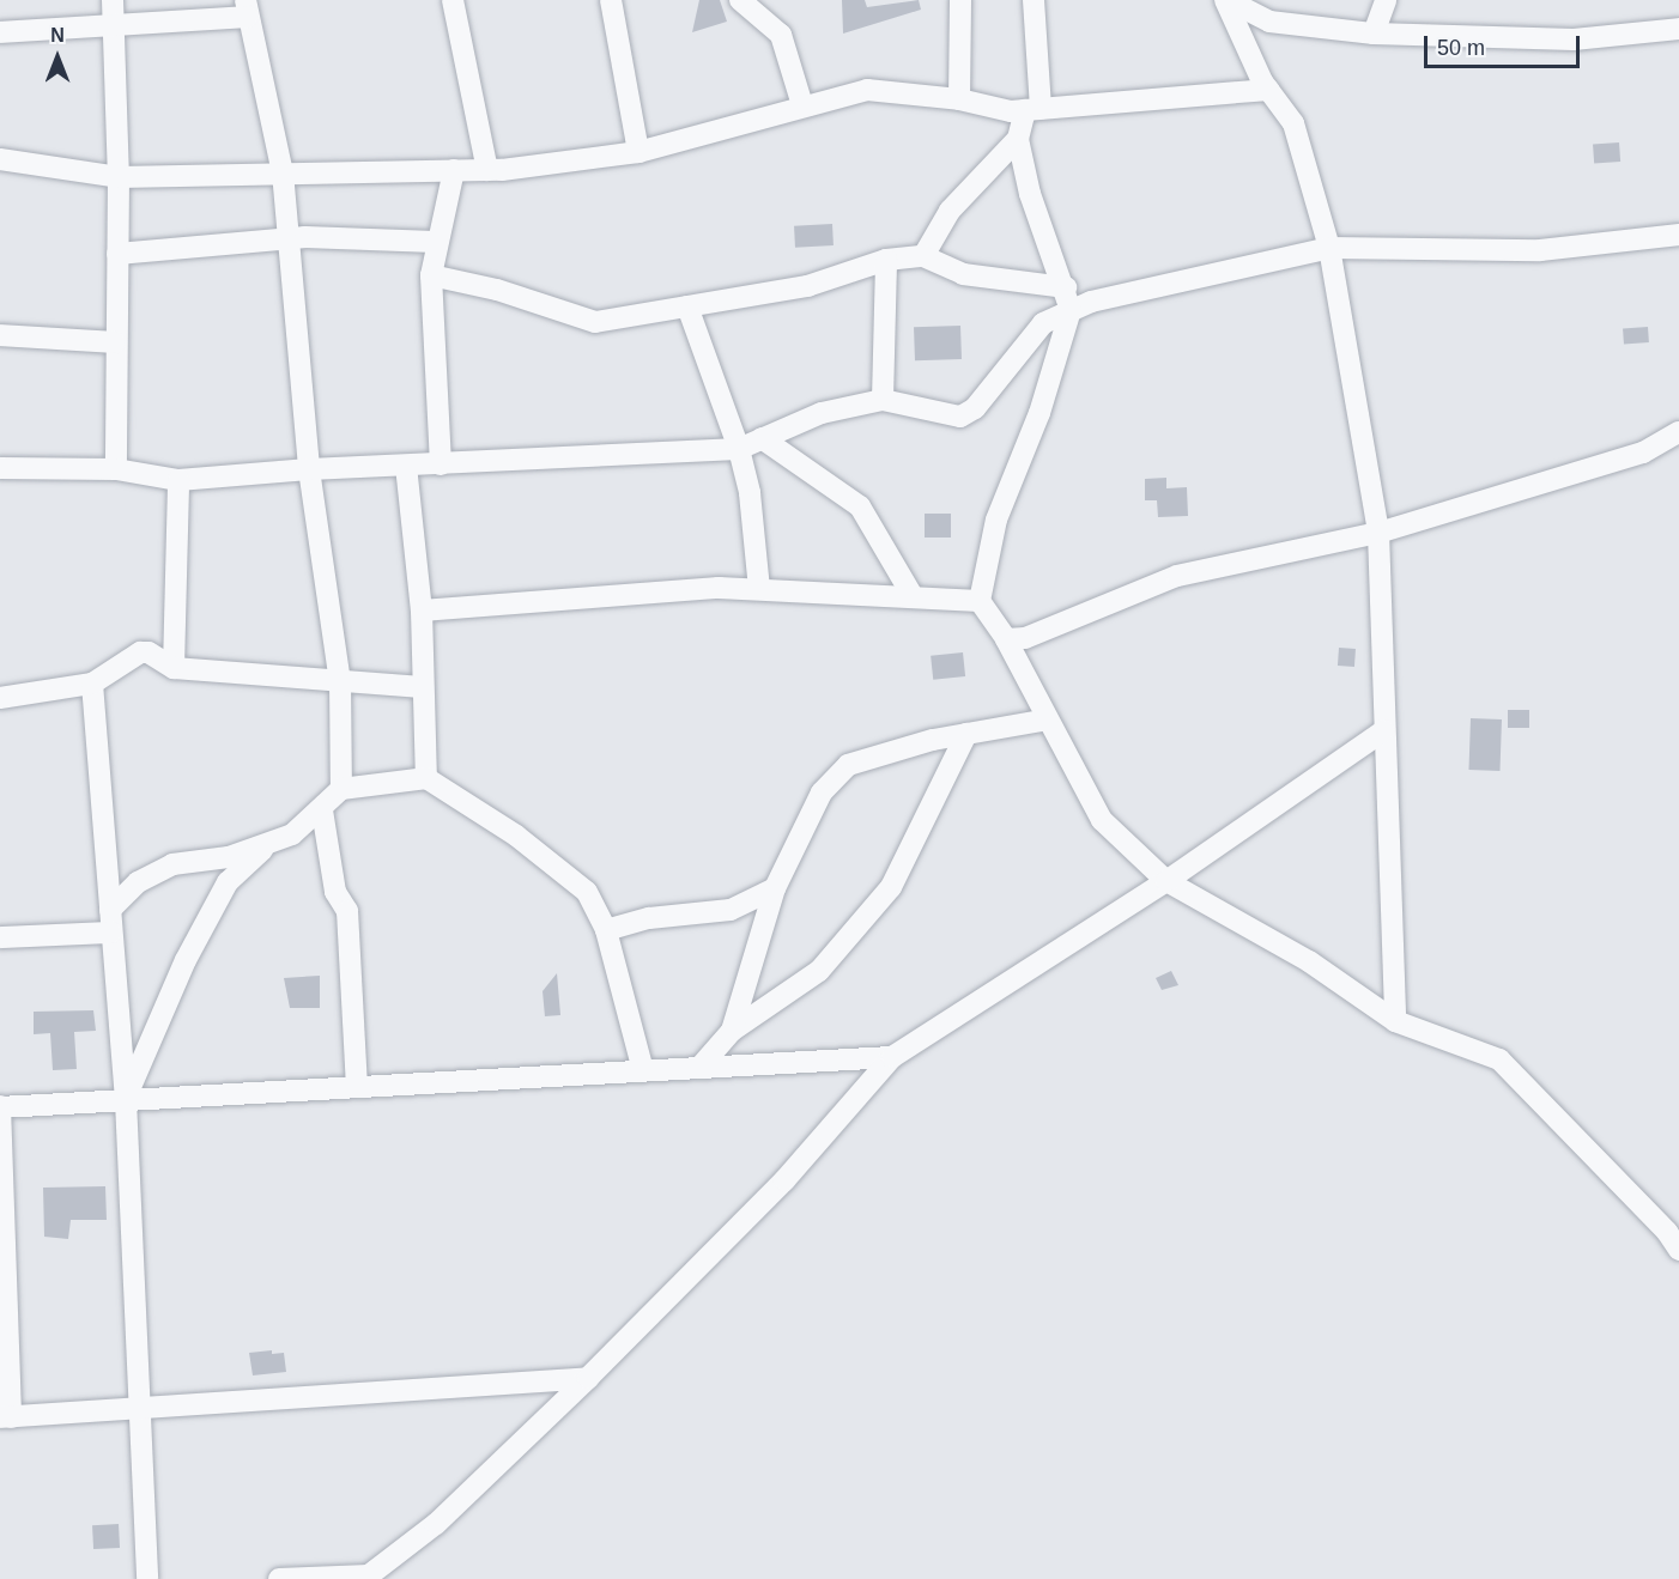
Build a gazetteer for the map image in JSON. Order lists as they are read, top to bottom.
{
  "scale_bar": "50 m",
  "north": "top"
}
